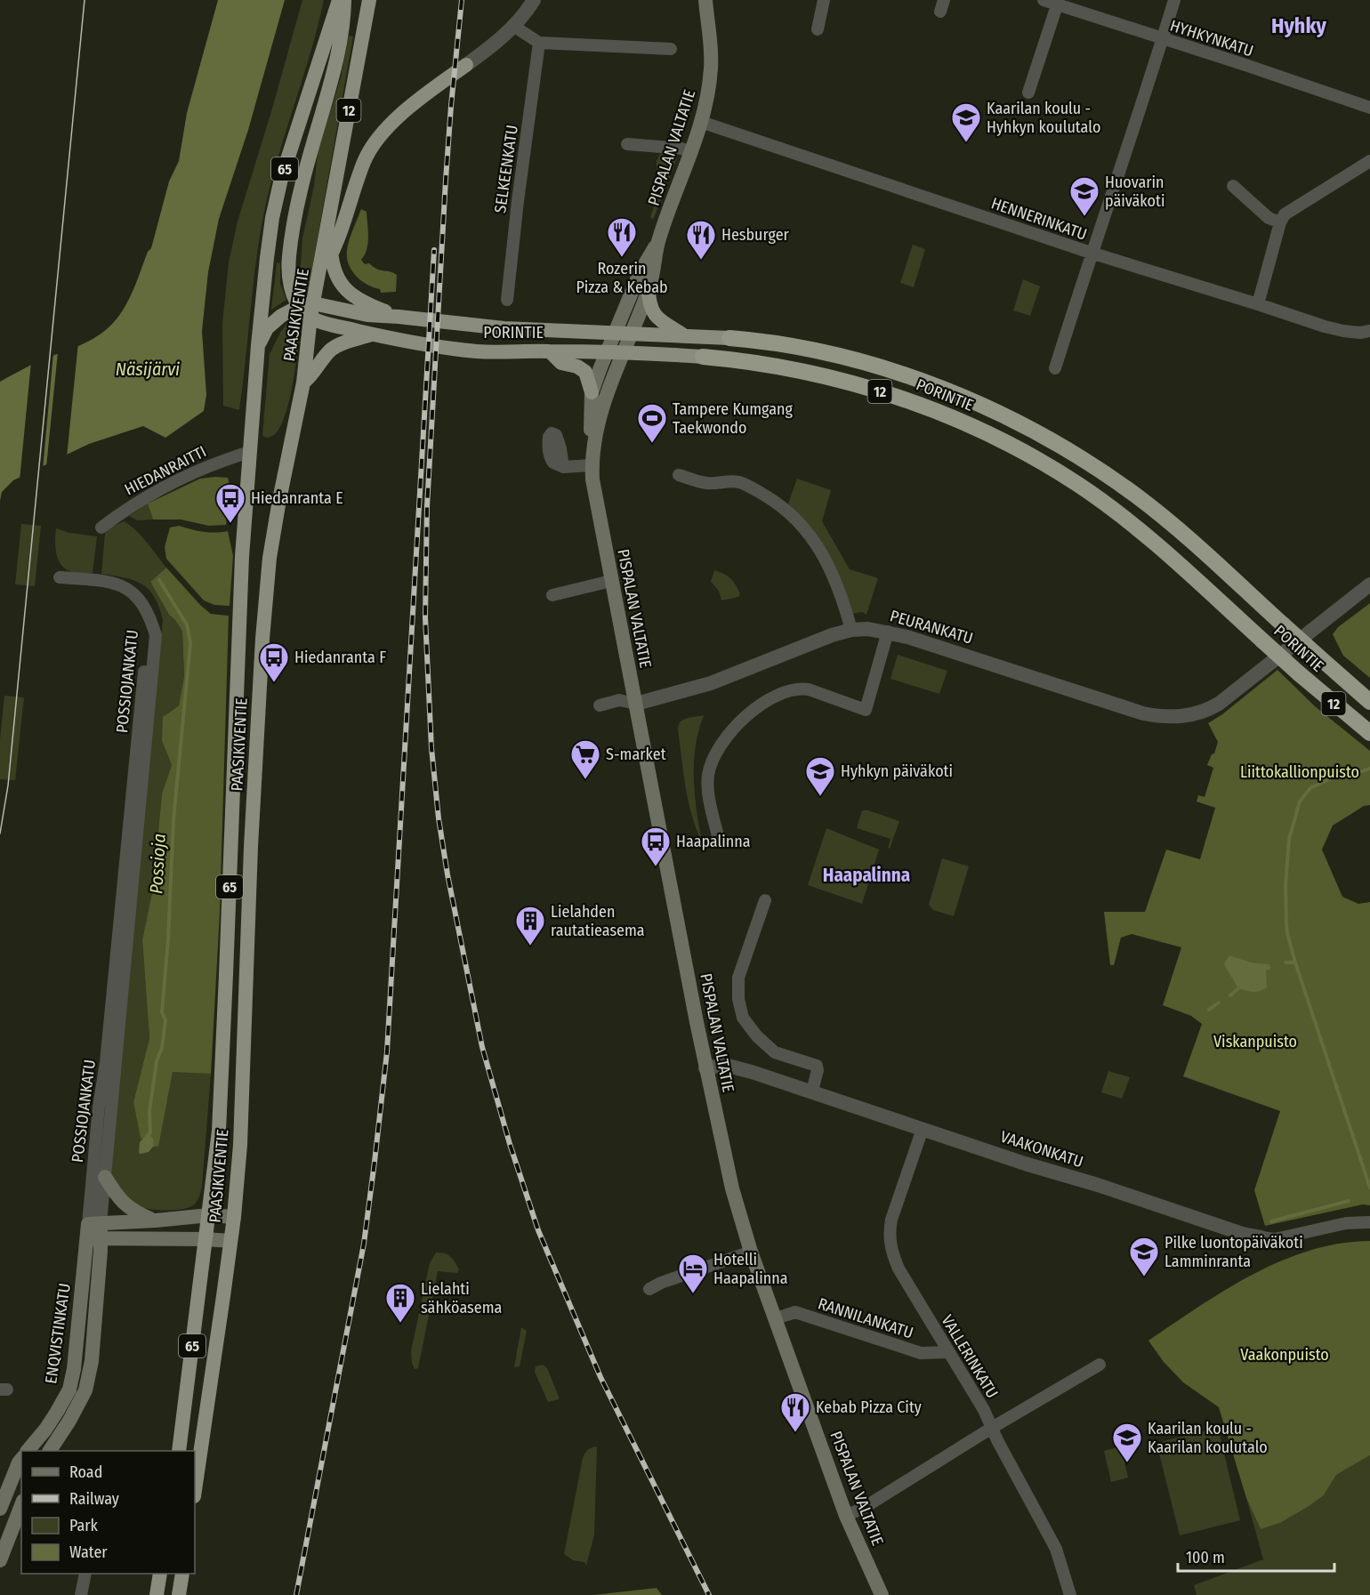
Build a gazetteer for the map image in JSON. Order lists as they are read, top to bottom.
{
  "streets": {
    "highway": [
      "12",
      "65",
      "PAASIKIVENTIE",
      "PORINTIE"
    ],
    "main road": ["PISPALAN VALTATIE", "ENQVISTINKATU"],
    "street": [
      "HYHKYNKATU",
      "SELKEENKATU",
      "HENNERINKATU",
      "HIEDANRAITTI",
      "PEURANKATU",
      "POSSIOJANKATU",
      "VAAKONKATU",
      "RANNILANKATU",
      "VALLERINKATU"
    ]
  },
  "crossings": [
    ["12", "PAASIKIVENTIE"],
    ["12", "PORINTIE"],
    ["PISPALAN VALTATIE", "HENNERINKATU"],
    ["PISPALAN VALTATIE", "PORINTIE"],
    ["PISPALAN VALTATIE", "PEURANKATU"],
    ["PISPALAN VALTATIE", "VAAKONKATU"],
    ["PISPALAN VALTATIE", "RANNILANKATU"],
    ["PAASIKIVENTIE", "PORINTIE"],
    ["PAASIKIVENTIE", "HIEDANRAITTI"],
    ["POSSIOJANKATU", "ENQVISTINKATU"],
    ["VAAKONKATU", "VALLERINKATU"],
    ["RANNILANKATU", "VALLERINKATU"]
  ],
  "districts": ["Hyhky", "Haapalinna"],
  "water": ["Näsijärvi", "Possioja"],
  "parks": ["Liittokallionpuisto", "Viskanpuisto", "Vaakonpuisto"],
  "places": {
    "school or university": [
      "Kaarilan koulu - Hyhkyn koulutalo",
      "Huovarin päiväkoti",
      "Hyhkyn päiväkoti",
      "Pilke luontopäiväkoti Lamminranta",
      "Kaarilan koulu - Kaarilan koulutalo"
    ],
    "restaurant": ["Rozerin Pizza & Kebab", "Hesburger", "Kebab Pizza City"],
    "sports": ["Tampere Kumgang Taekwondo"],
    "bus stop": ["Hiedanranta E", "Hiedanranta F", "Haapalinna"],
    "supermarket": ["S-market"],
    "building": ["Lielahden rautatieasema", "Lielahti sähköasema"],
    "hotel": ["Hotelli Haapalinna"]
  },
  "legend": [
    "Road",
    "Railway",
    "Park",
    "Water"
  ],
  "scale_bar": "100 m"
}
